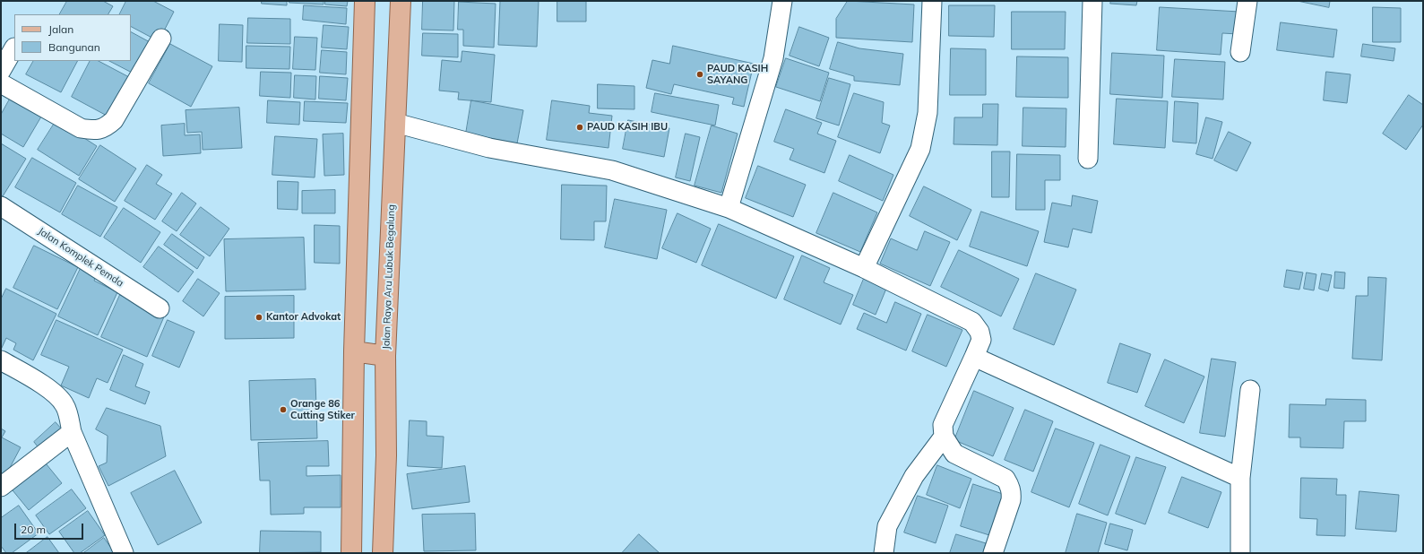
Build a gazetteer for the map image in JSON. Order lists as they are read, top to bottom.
{
  "streets": {
    "main road": ["Jalan Raya Aru Lubuk Begalung"],
    "street": ["Jalan Komplek Pemda"]
  },
  "places": [
    "PAUD KASIH SAYANG",
    "PAUD KASIH IBU",
    "Kantor Advokat",
    "Orange 86 Cutting Stiker"
  ],
  "legend": ["Jalan", "Bangunan"],
  "scale_bar": "20 m"
}
